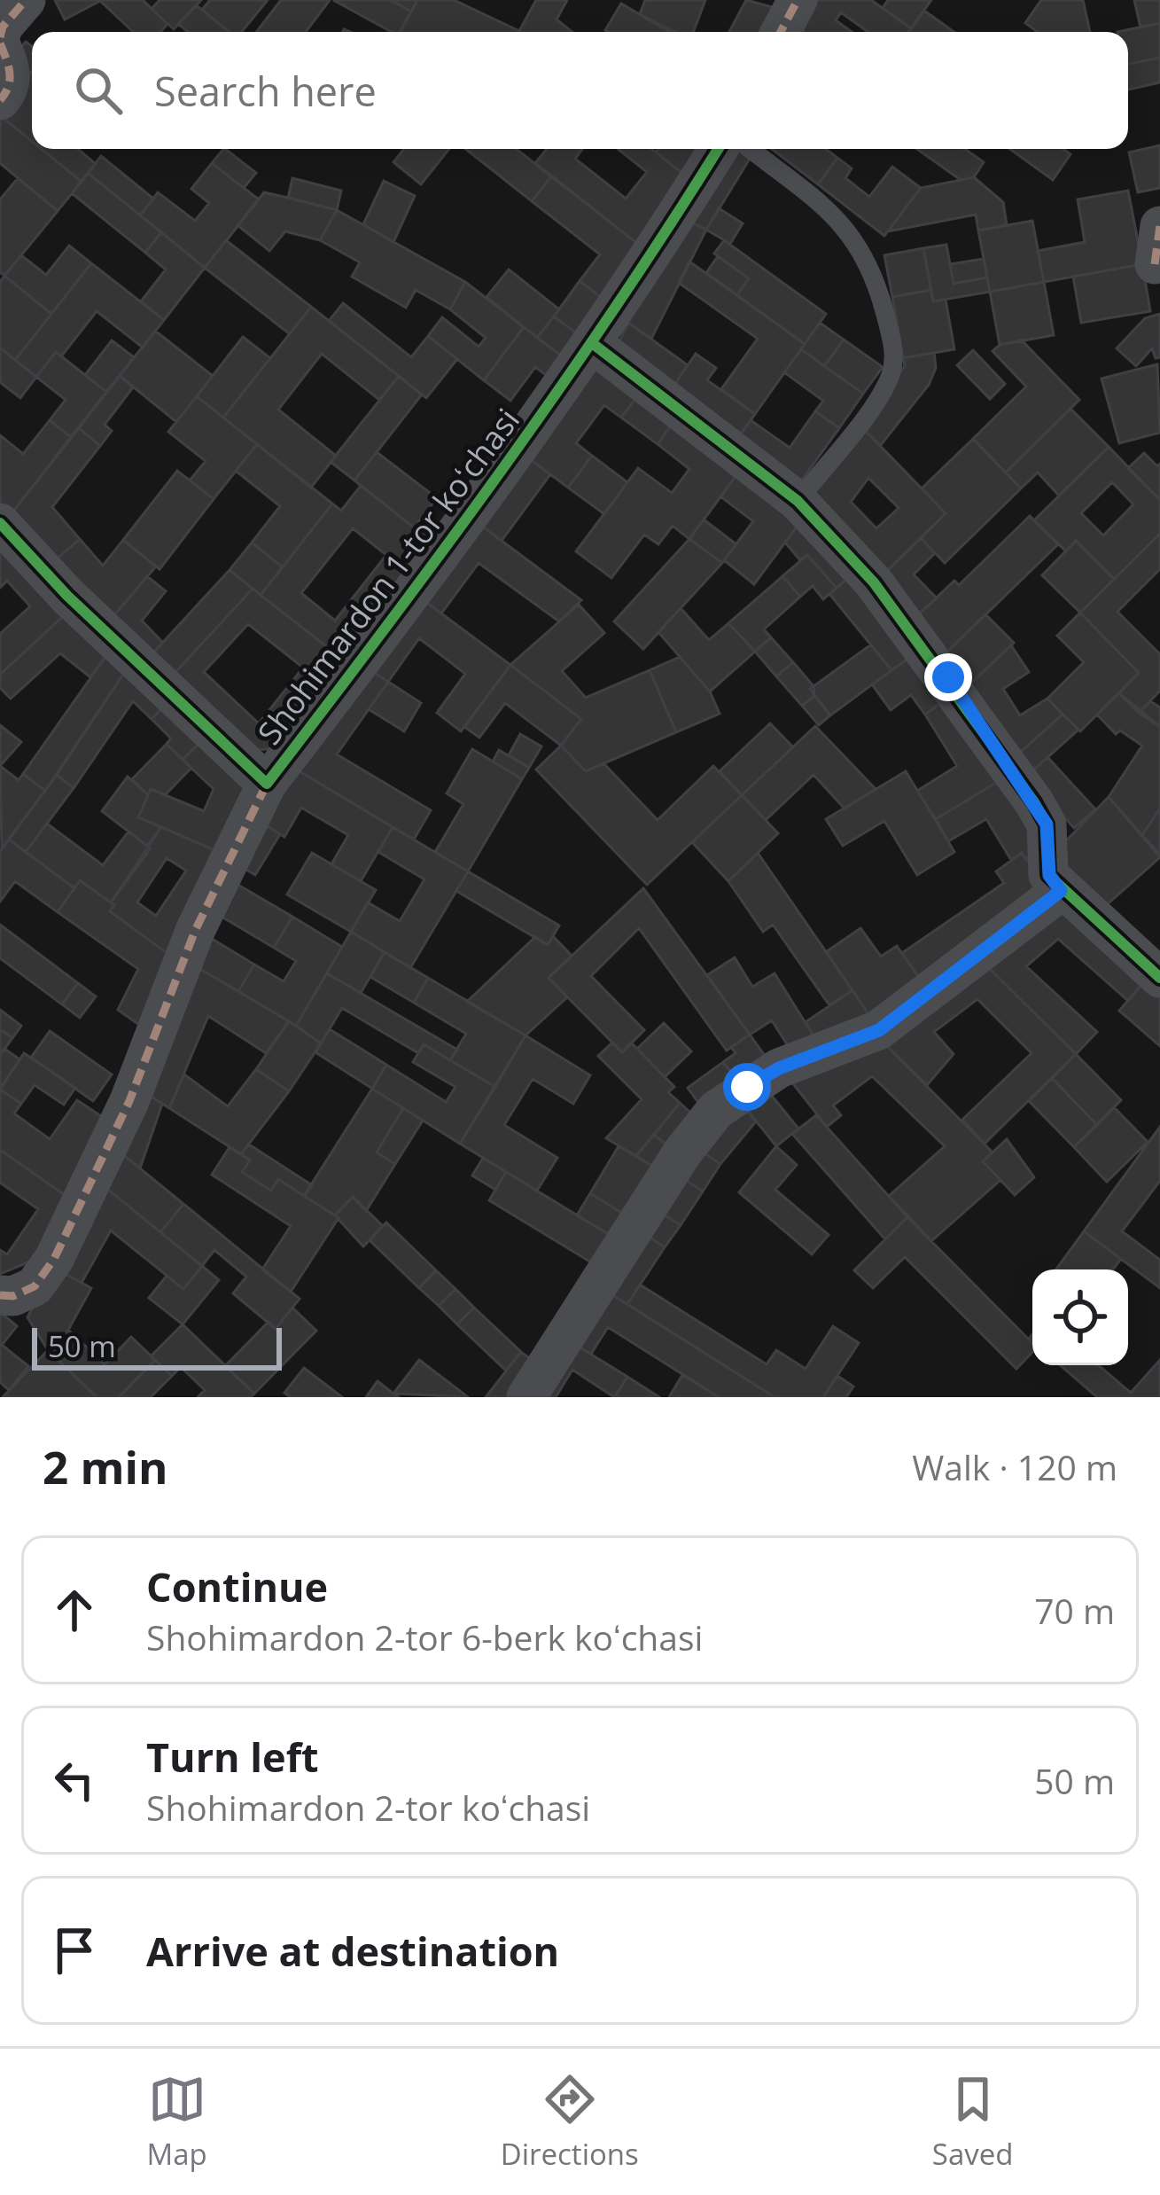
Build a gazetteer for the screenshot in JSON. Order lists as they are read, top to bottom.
{
  "streets": {
    "street": ["Shohimardon 1-tor koʻchasi"]
  },
  "scale_bar": "50 m",
  "page": {
    "search": "Search here",
    "scale": "50 m",
    "heading": ["2 min", "Walk · 120 m"],
    "list": [
      ["Continue", "Shohimardon 2-tor 6-berk koʻchasi", "70 m"],
      ["Turn left", "Shohimardon 2-tor koʻchasi", "50 m"],
      "Arrive at destination"
    ],
    "nav": ["Map", "Directions", "Saved"]
  }
}
